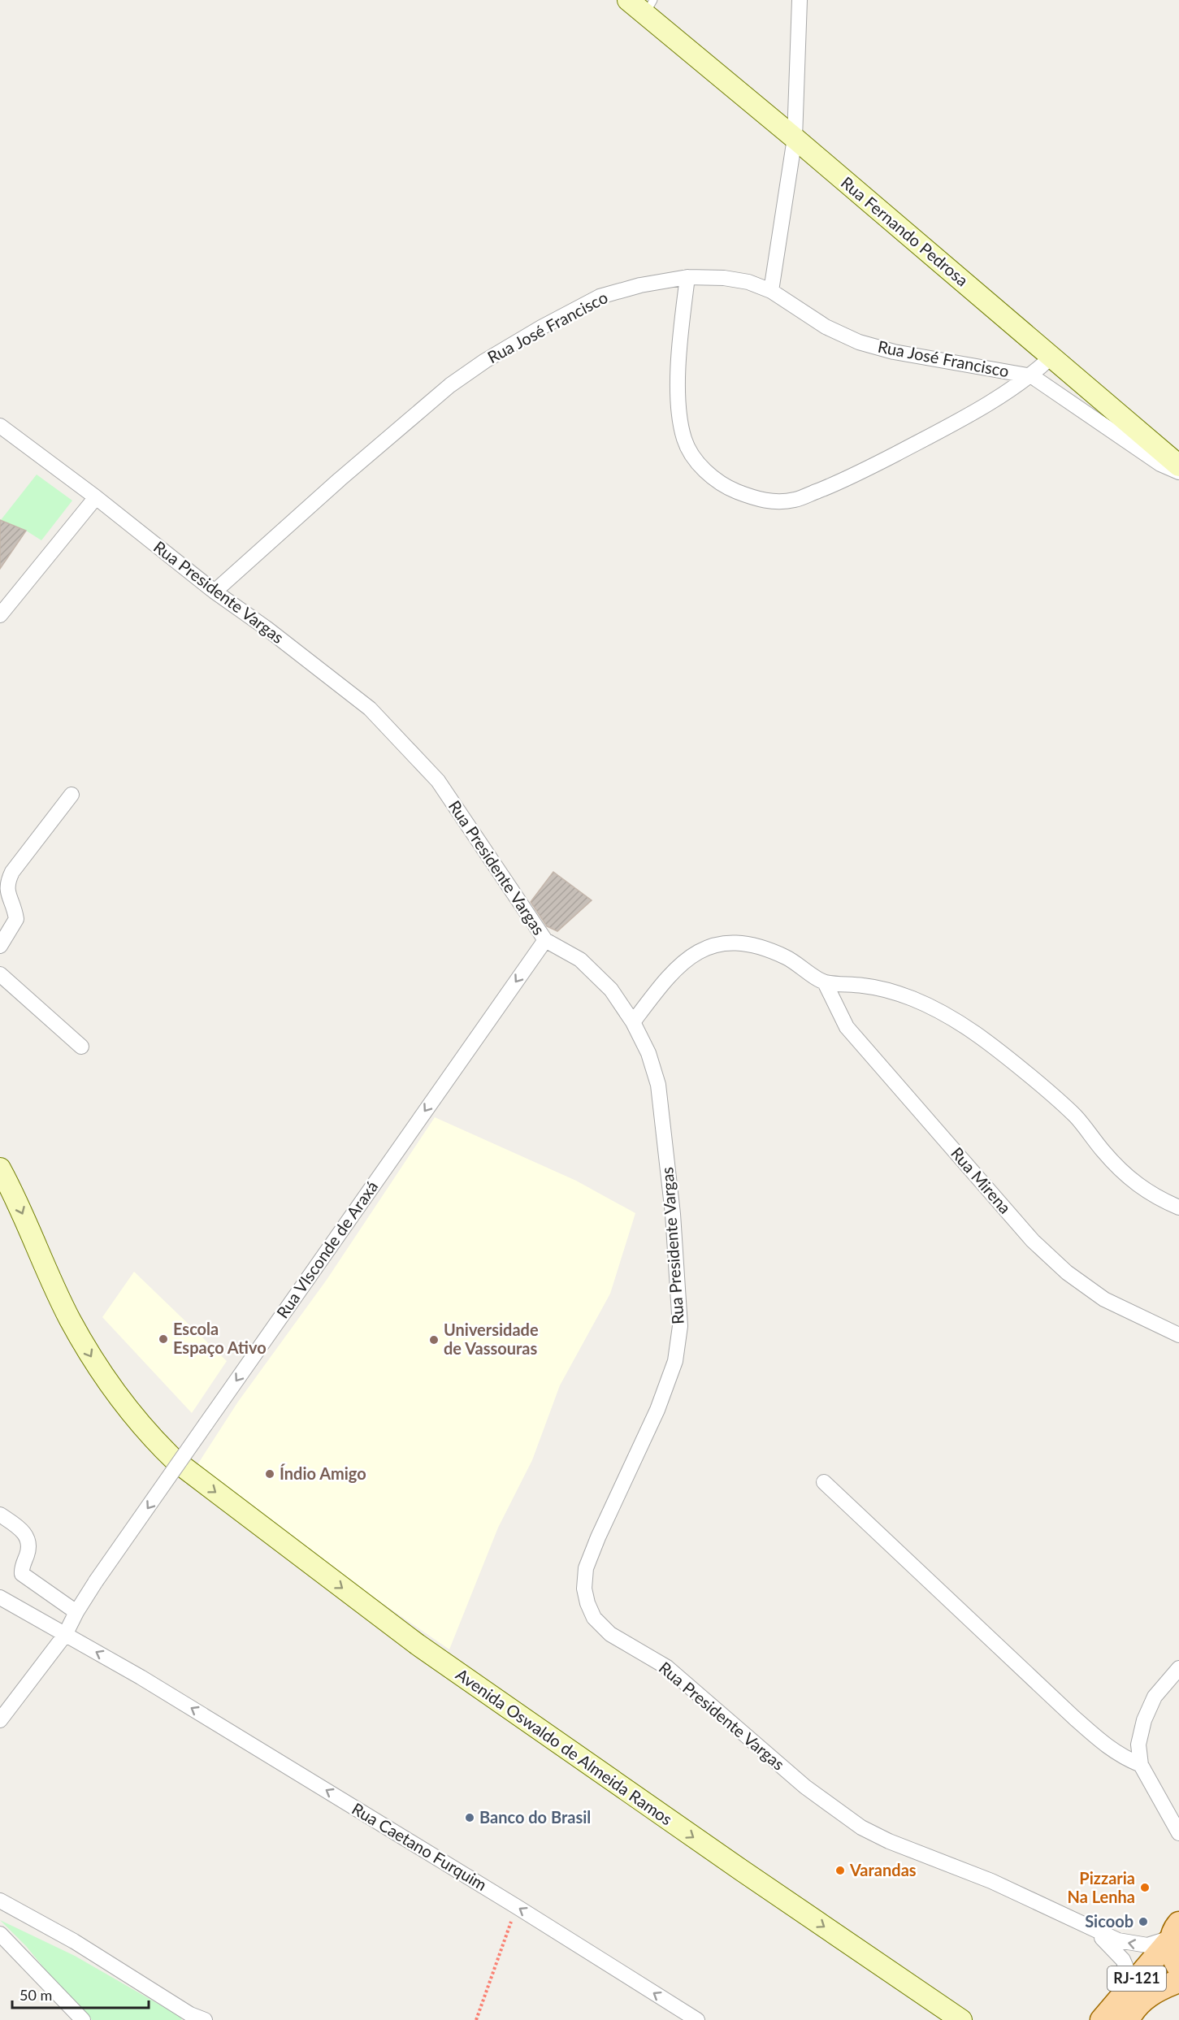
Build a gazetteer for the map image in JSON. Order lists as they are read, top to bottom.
{
  "streets": {
    "main road": ["RJ-121"],
    "street": [
      "Rua Fernando Pedrosa",
      "Rua José Francisco",
      "Rua Presidente Vargas",
      "Rua Mirena",
      "Rua VIsconde de Araxá",
      "Avenida Oswaldo de Almeida Ramos",
      "Rua Caetano Furquim"
    ]
  },
  "crossings": [
    ["Rua José Francisco", "Rua Presidente Vargas"],
    ["Rua Presidente Vargas", "Rua VIsconde de Araxá"],
    ["Rua Presidente Vargas", "RJ-121"],
    ["Rua VIsconde de Araxá", "Rua Caetano Furquim"]
  ],
  "one_way": ["Rua VIsconde de Araxá", "Avenida Oswaldo de Almeida Ramos", "Rua Caetano Furquim"],
  "places": [
    "Escola Espaço Ativo",
    "Universidade de Vassouras",
    "Índio Amigo",
    "Banco do Brasil",
    "Varandas",
    "Pizzaria Na Lenha",
    "Sicoob"
  ],
  "scale_bar": "50 m"
}
